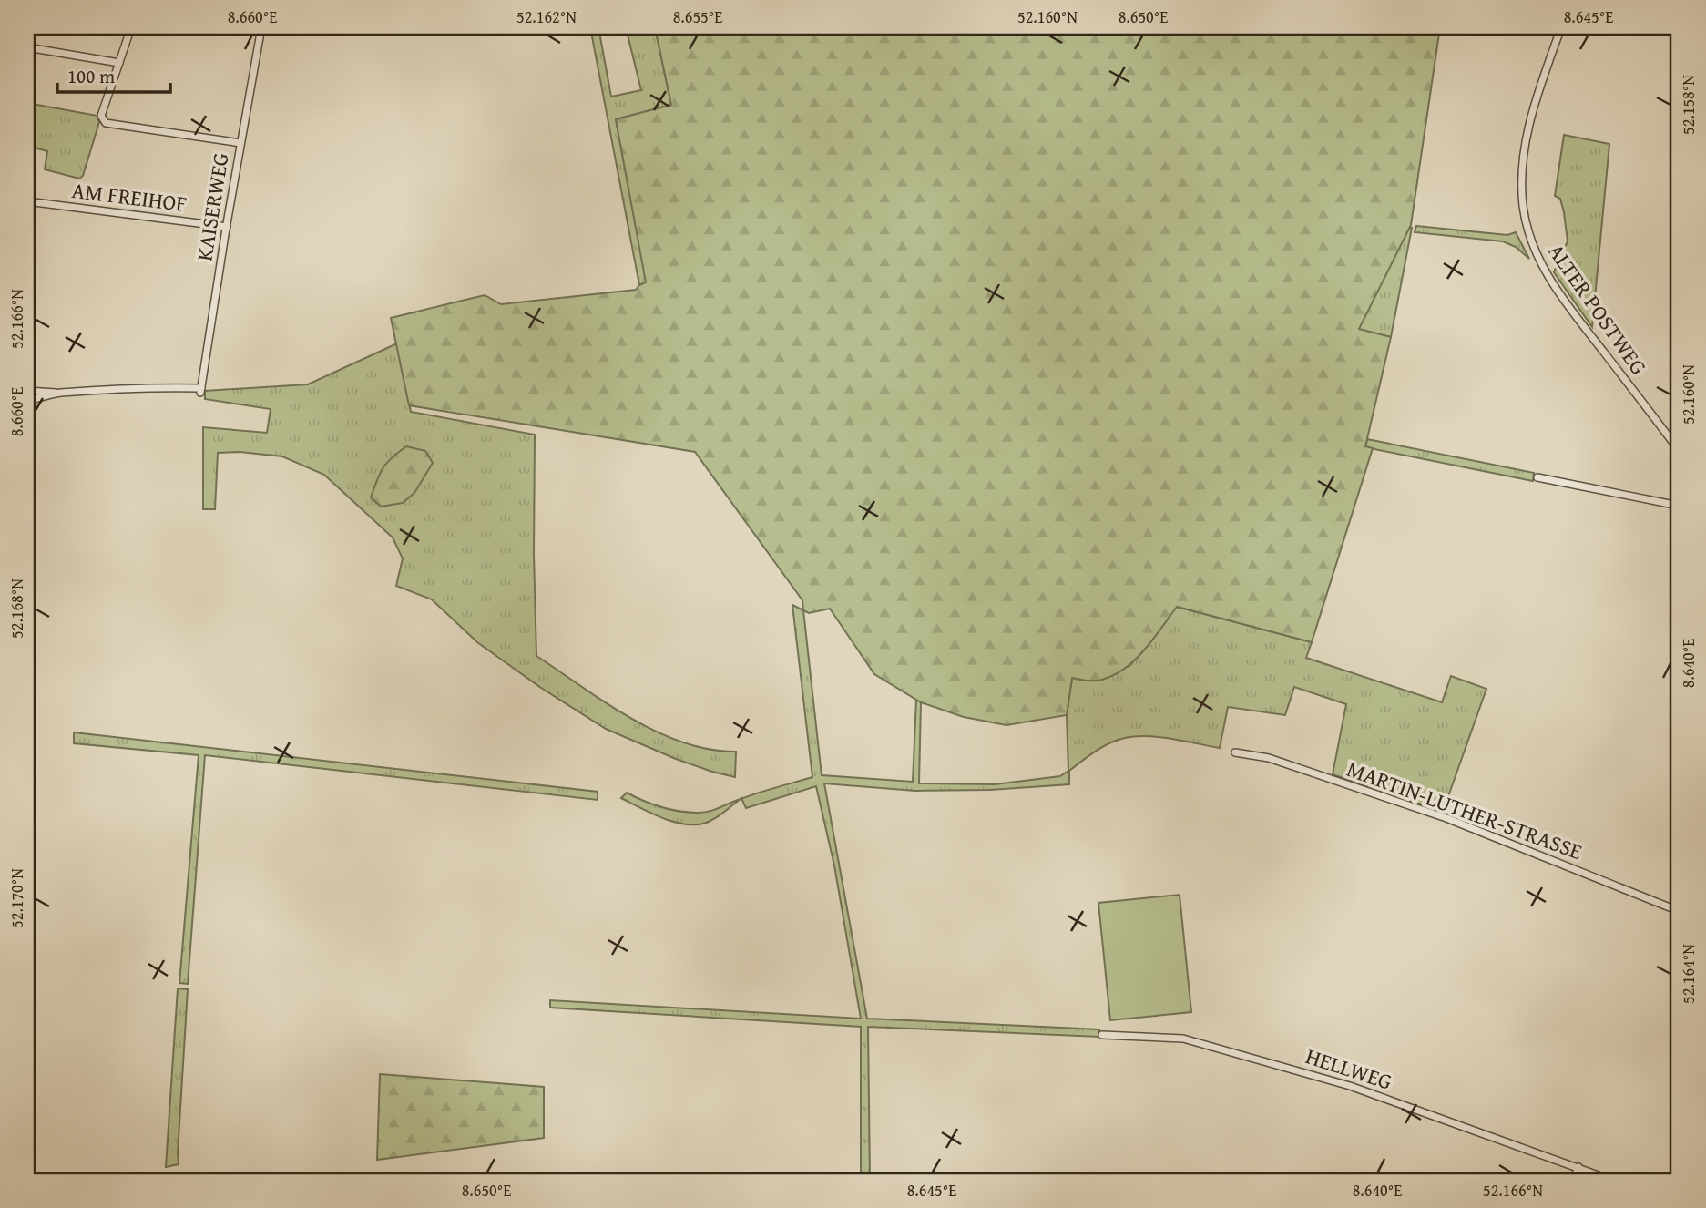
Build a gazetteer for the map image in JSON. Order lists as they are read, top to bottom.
{
  "streets": {
    "street": [
      "AM FREIHOF",
      "KAISERWEG",
      "ALTER POSTWEG",
      "MARTIN-LUTHER-STRASSE",
      "HELLWEG"
    ]
  },
  "crossings": [
    ["AM FREIHOF", "KAISERWEG"]
  ],
  "scale_bar": "100 m",
  "coordinates": [
    "8.660°E",
    "52.162°N",
    "8.655°E",
    "52.160°N",
    "8.650°E",
    "8.645°E",
    "52.158°N",
    "52.166°N",
    "52.168°N",
    "8.640°E",
    "52.170°N",
    "52.164°N"
  ]
}
